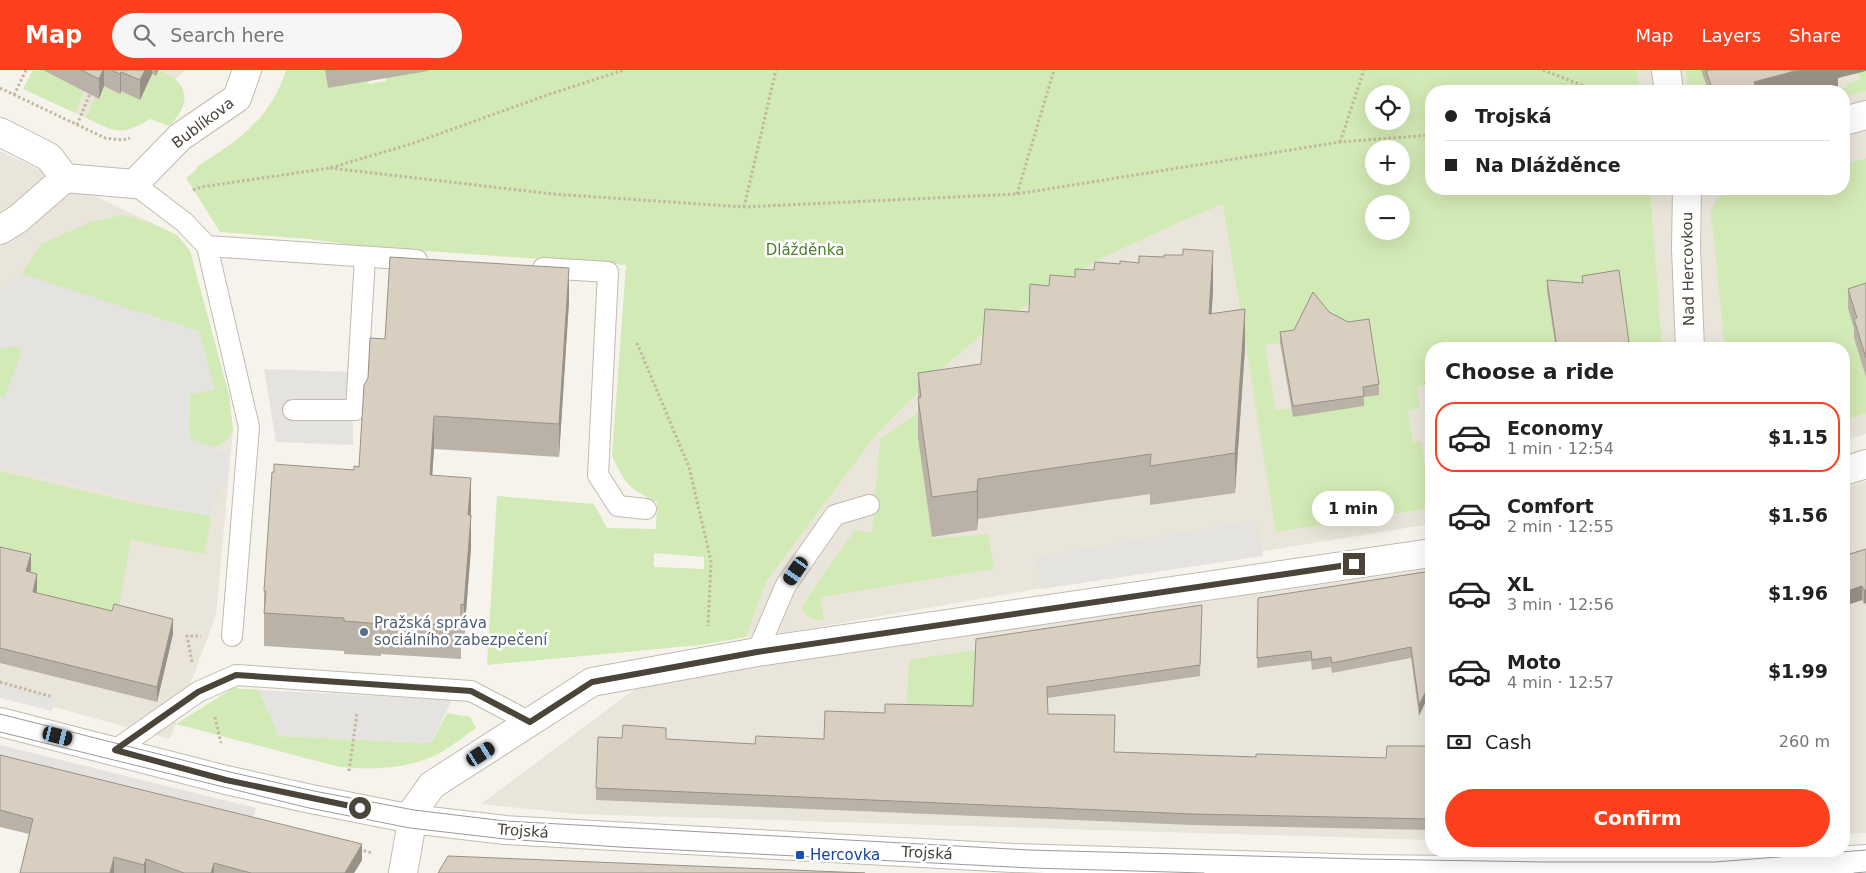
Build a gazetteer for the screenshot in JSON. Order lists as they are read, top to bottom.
{
  "streets": {
    "street": ["Bublíkova", "Nad Hercovkou", "Trojská"]
  },
  "parks": ["Dlážděnka"],
  "places": {
    "other": ["Pražská správa sociálního zabezpečení"],
    "transit": ["Hercovka"]
  },
  "page": {
    "header": "Map",
    "search": "Search here",
    "nav": ["Map", "Layers", "Share"],
    "map_buttons": ["+", "−"],
    "banner": ["Trojská", "Na Dlážděnce"],
    "heading": "Choose a ride",
    "list": [
      {
        "name": "Economy",
        "note": "1 min · 12:54",
        "value": "$1.15"
      },
      {
        "name": "Comfort",
        "note": "2 min · 12:55",
        "value": "$1.56"
      },
      {
        "name": "XL",
        "note": "3 min · 12:56",
        "value": "$1.96"
      },
      {
        "name": "Moto",
        "note": "4 min · 12:57",
        "value": "$1.99"
      }
    ],
    "bubble": "1 min",
    "pay": ["Cash", "260 m"],
    "buttons": "Confirm"
  }
}
